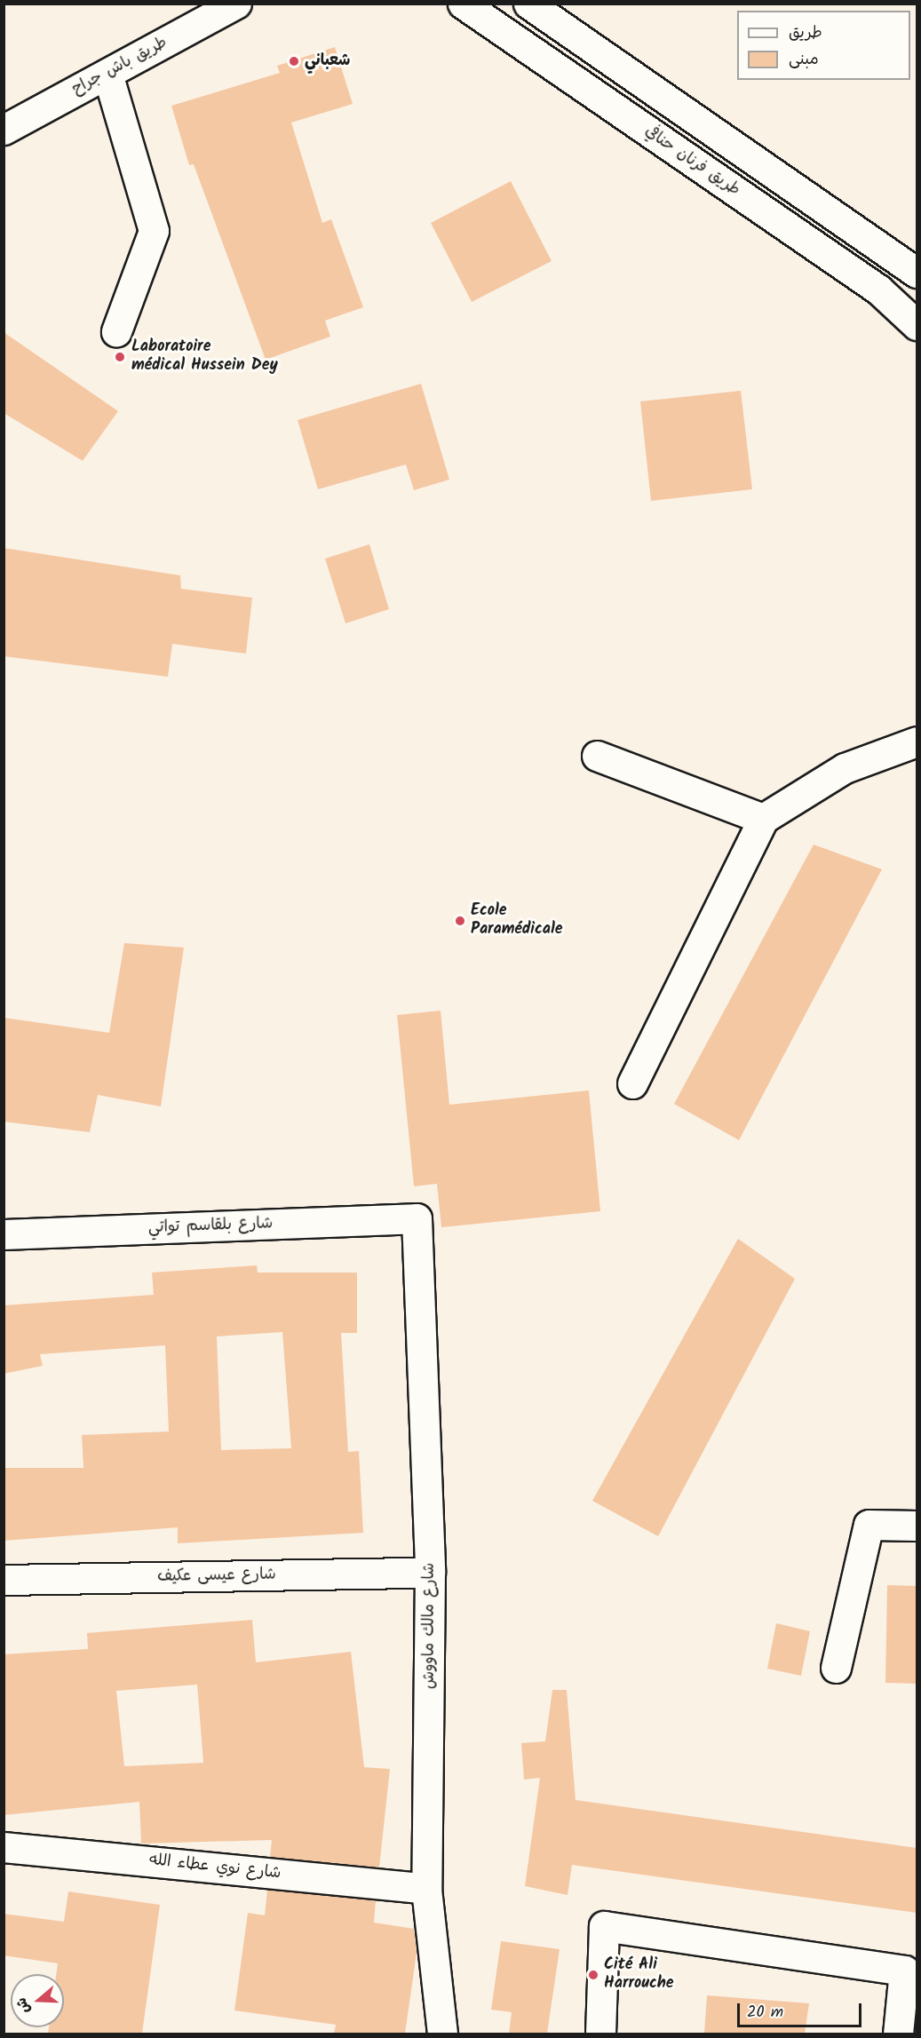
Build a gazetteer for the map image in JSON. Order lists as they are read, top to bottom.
{
  "streets": {
    "street": [
      "طريق باش جراح",
      "طريق فرنان حنافي",
      "شارع بلقاسم تواتي",
      "شارع عيسى عكيف",
      "شارع مالك ماووش",
      "شارع نوي عطاء الله"
    ]
  },
  "crossings": [
    ["شارع بلقاسم تواتي", "شارع مالك ماووش"],
    ["شارع عيسى عكيف", "شارع مالك ماووش"],
    ["شارع مالك ماووش", "شارع نوي عطاء الله"]
  ],
  "places": [
    "شعباني",
    "Laboratoire médical Hussein Dey",
    "Ecole Paramédicale",
    "Cité Ali Harrouche"
  ],
  "legend": ["طريق", "مبنى"],
  "scale_bar": "20 m",
  "north": "left"
}
